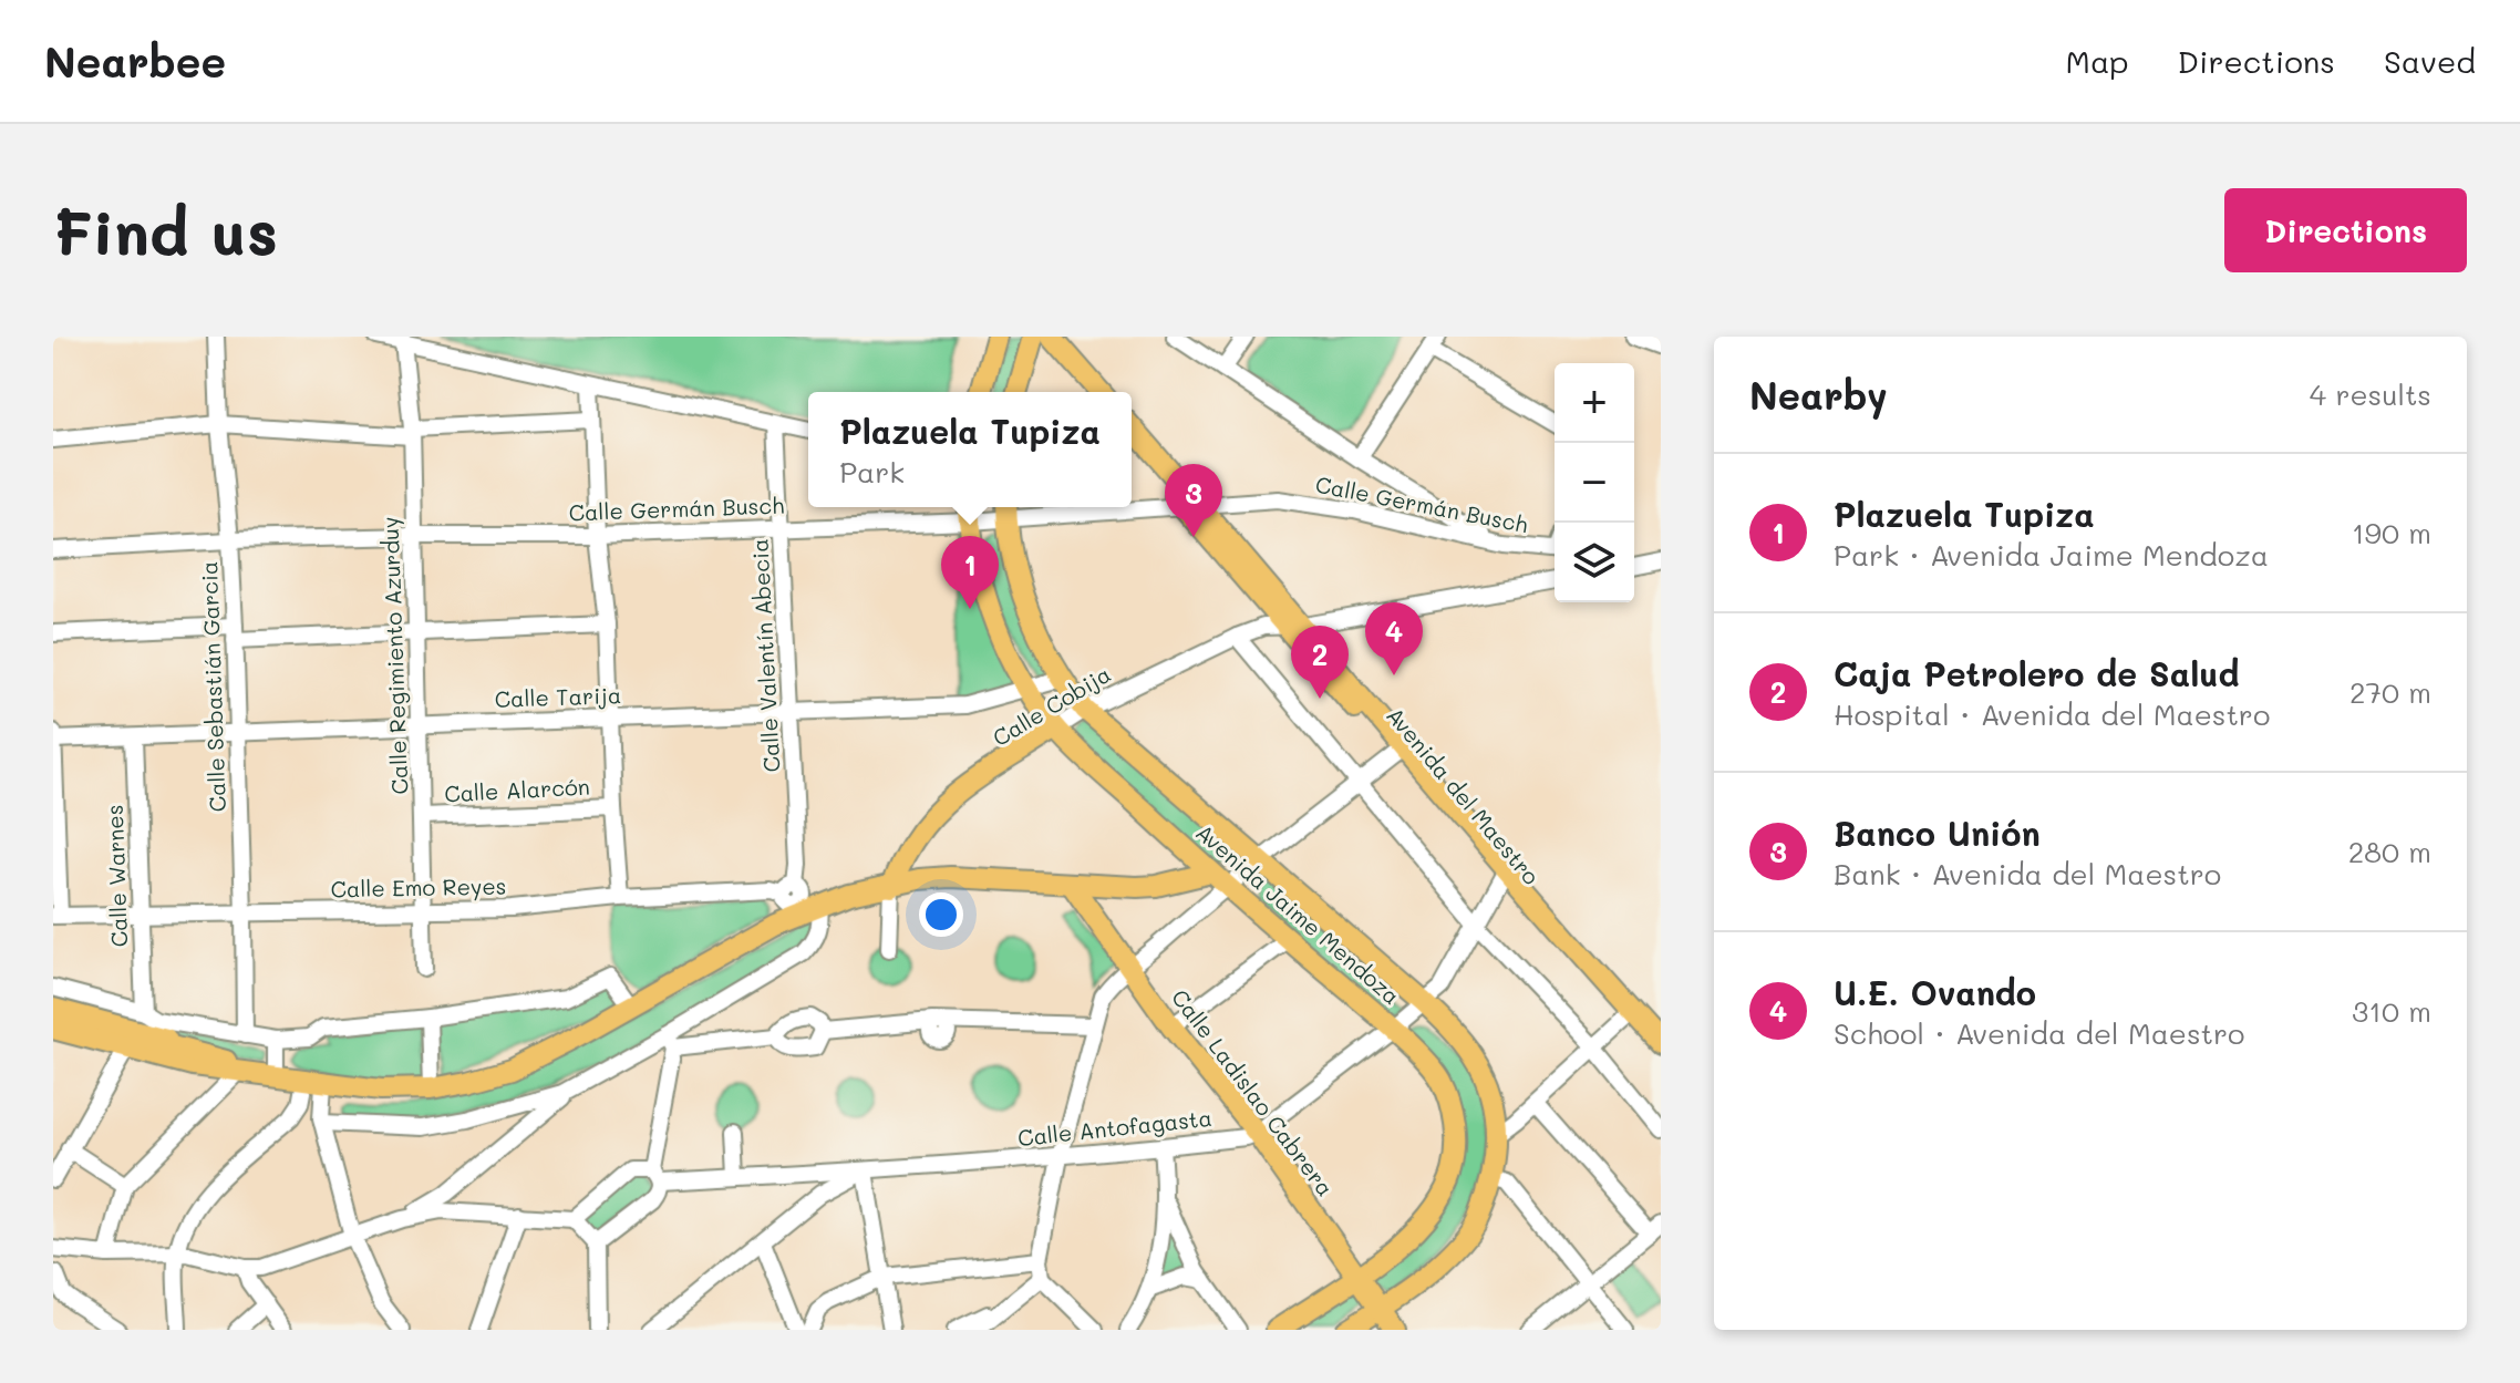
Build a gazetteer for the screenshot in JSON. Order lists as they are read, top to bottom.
{
  "streets": {
    "main road": [
      "Calle Cobija",
      "Avenida del Maestro",
      "Avenida Jaime Mendoza",
      "Calle Ladislao Cabrera"
    ],
    "street": [
      "Calle Germán Busch",
      "Calle Regimiento Azurduy",
      "Calle Valentín Abecia",
      "Calle Sebastián Garcia",
      "Calle Tarija",
      "Calle Alarcón",
      "Calle Warnes",
      "Calle Emo Reyes",
      "Calle Antofagasta"
    ]
  },
  "crossings": [
    ["Calle Germán Busch", "Calle Regimiento Azurduy"],
    ["Calle Germán Busch", "Calle Valentín Abecia"],
    ["Calle Germán Busch", "Calle Sebastián Garcia"],
    ["Calle Germán Busch", "Avenida del Maestro"],
    ["Calle Germán Busch", "Avenida Jaime Mendoza"],
    ["Calle Regimiento Azurduy", "Calle Tarija"],
    ["Calle Regimiento Azurduy", "Calle Alarcón"],
    ["Calle Regimiento Azurduy", "Calle Emo Reyes"],
    ["Calle Valentín Abecia", "Calle Tarija"],
    ["Calle Valentín Abecia", "Calle Emo Reyes"],
    ["Calle Sebastián Garcia", "Calle Tarija"],
    ["Calle Sebastián Garcia", "Calle Emo Reyes"],
    ["Calle Tarija", "Calle Warnes"],
    ["Calle Tarija", "Avenida Jaime Mendoza"],
    ["Calle Cobija", "Avenida del Maestro"],
    ["Calle Cobija", "Avenida Jaime Mendoza"],
    ["Avenida del Maestro", "Calle Antofagasta"],
    ["Calle Warnes", "Calle Emo Reyes"],
    ["Avenida Jaime Mendoza", "Calle Ladislao Cabrera"],
    ["Avenida Jaime Mendoza", "Calle Antofagasta"],
    ["Calle Ladislao Cabrera", "Calle Antofagasta"]
  ],
  "page": {
    "header": "Nearbee",
    "nav": ["Map", "Directions", "Saved"],
    "buttons": "Directions",
    "title": "Find us",
    "heading": ["Nearby", "4 results"],
    "map_buttons": ["+", "−"],
    "popup": ["Plazuela Tupiza", "Park"],
    "list": [
      {
        "mark": "1",
        "name": "Plazuela Tupiza",
        "note": "Park · Avenida Jaime Mendoza",
        "value": "190 m"
      },
      {
        "mark": "2",
        "name": "Caja Petrolero de Salud",
        "note": "Hospital · Avenida del Maestro",
        "value": "270 m"
      },
      {
        "mark": "3",
        "name": "Banco Unión",
        "note": "Bank · Avenida del Maestro",
        "value": "280 m"
      },
      {
        "mark": "4",
        "name": "U.E. Ovando",
        "note": "School · Avenida del Maestro",
        "value": "310 m"
      }
    ],
    "pins": [
      "3",
      "1",
      "4",
      "2"
    ]
  }
}
